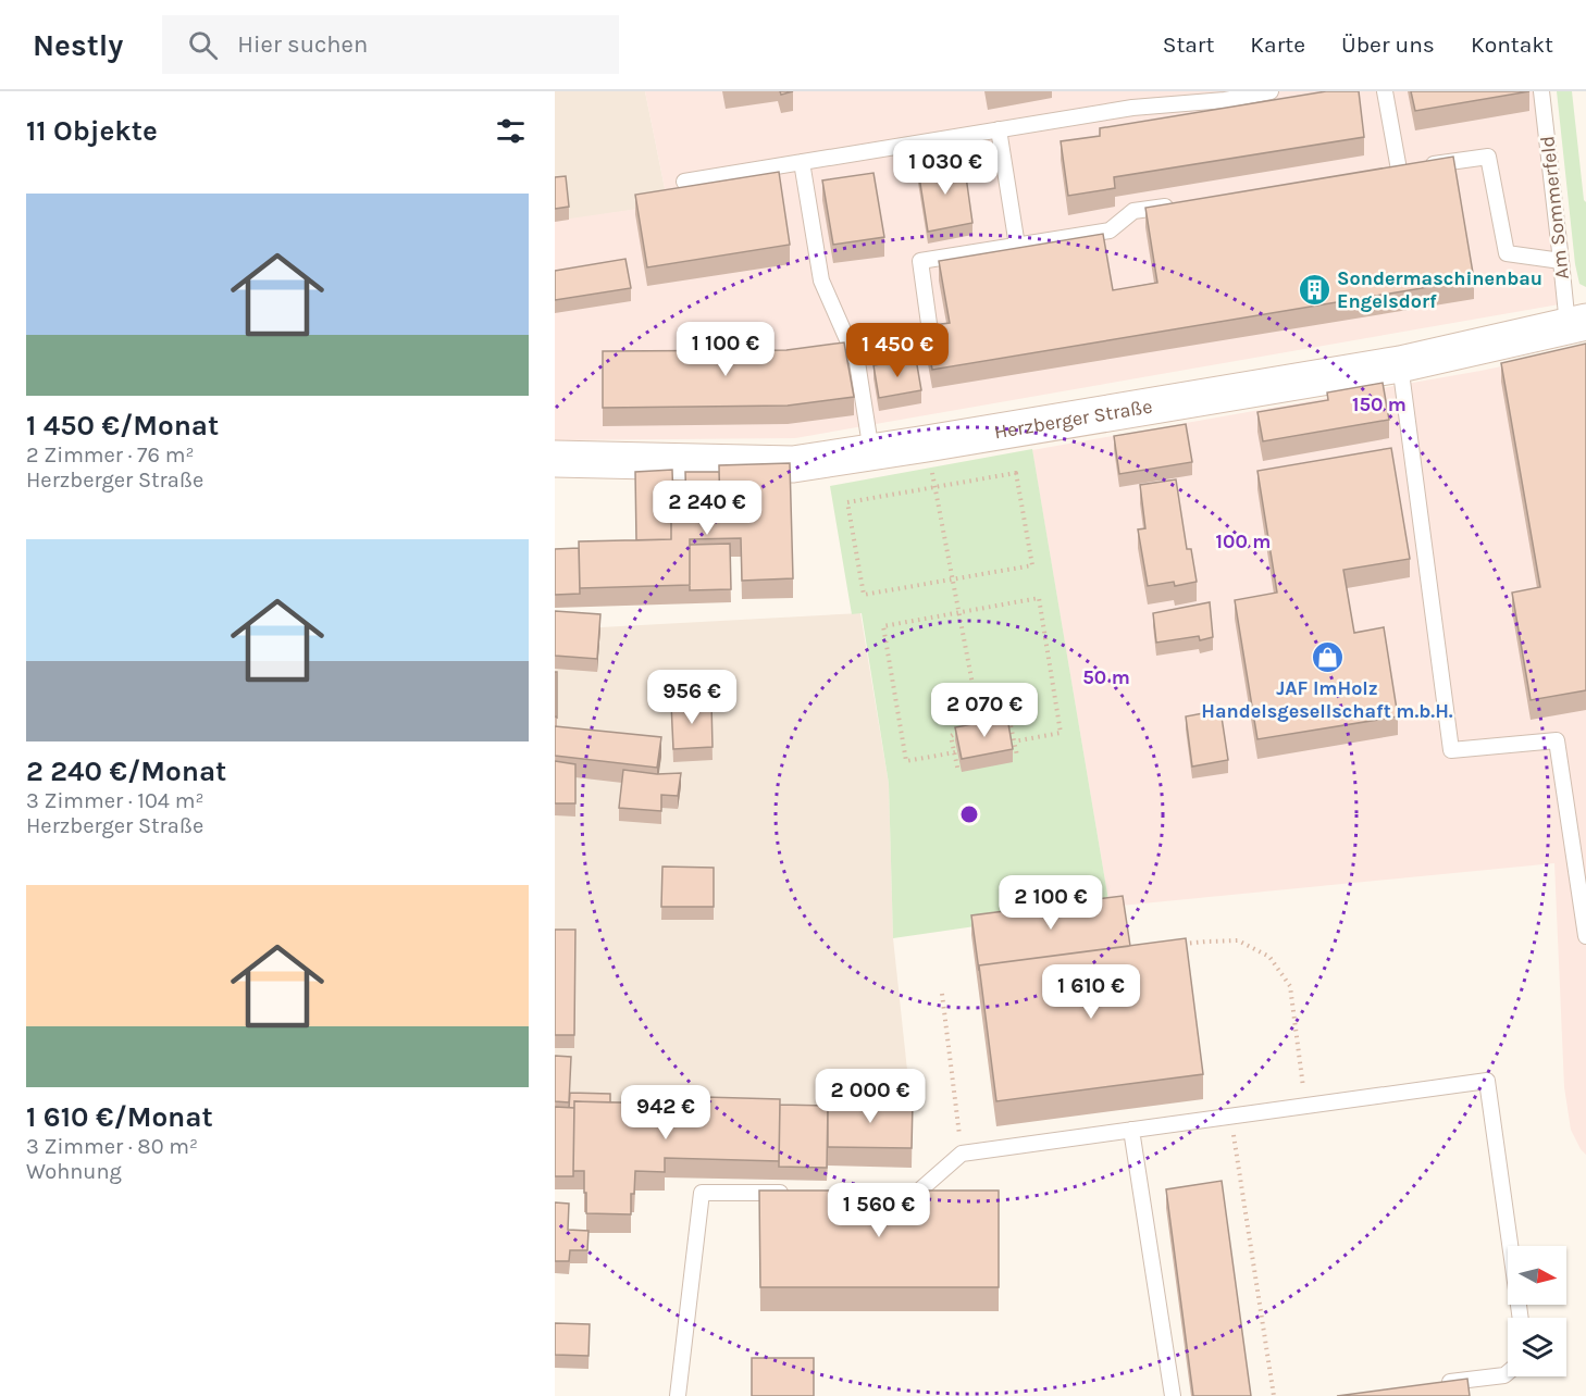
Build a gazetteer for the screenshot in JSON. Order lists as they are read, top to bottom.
{
  "streets": {
    "main road": ["Herzberger Straße"],
    "lane": ["Am Sommerfeld"]
  },
  "crossings": [
    ["Am Sommerfeld", "Herzberger Straße"]
  ],
  "places": {
    "building": ["Sondermaschinenbau Engelsdorf"],
    "shop": ["JAF ImHolz Handelsgesellschaft m.b.H."]
  },
  "north": "right",
  "page": {
    "header": "Nestly",
    "search": "Hier suchen",
    "nav": [
      "Start",
      "Karte",
      "Über uns",
      "Kontakt"
    ],
    "heading": "11 Objekte",
    "price": [
      "1 030 €",
      "1 100 €",
      "1 450 €",
      "2 240 €",
      "956 €",
      "2 070 €",
      "2 100 €",
      "1 610 €",
      "2 000 €",
      "942 €",
      "1 560 €"
    ],
    "list": [
      {
        "name": "1 450 €/Monat",
        "note": "2 Zimmer · 76 m² · Herzberger Straße"
      },
      {
        "name": "2 240 €/Monat",
        "note": "3 Zimmer · 104 m² · Herzberger Straße"
      },
      {
        "name": "1 610 €/Monat",
        "note": "3 Zimmer · 80 m² · Wohnung"
      }
    ]
  },
  "rings": ["150 m", "100 m", "50 m"]
}
